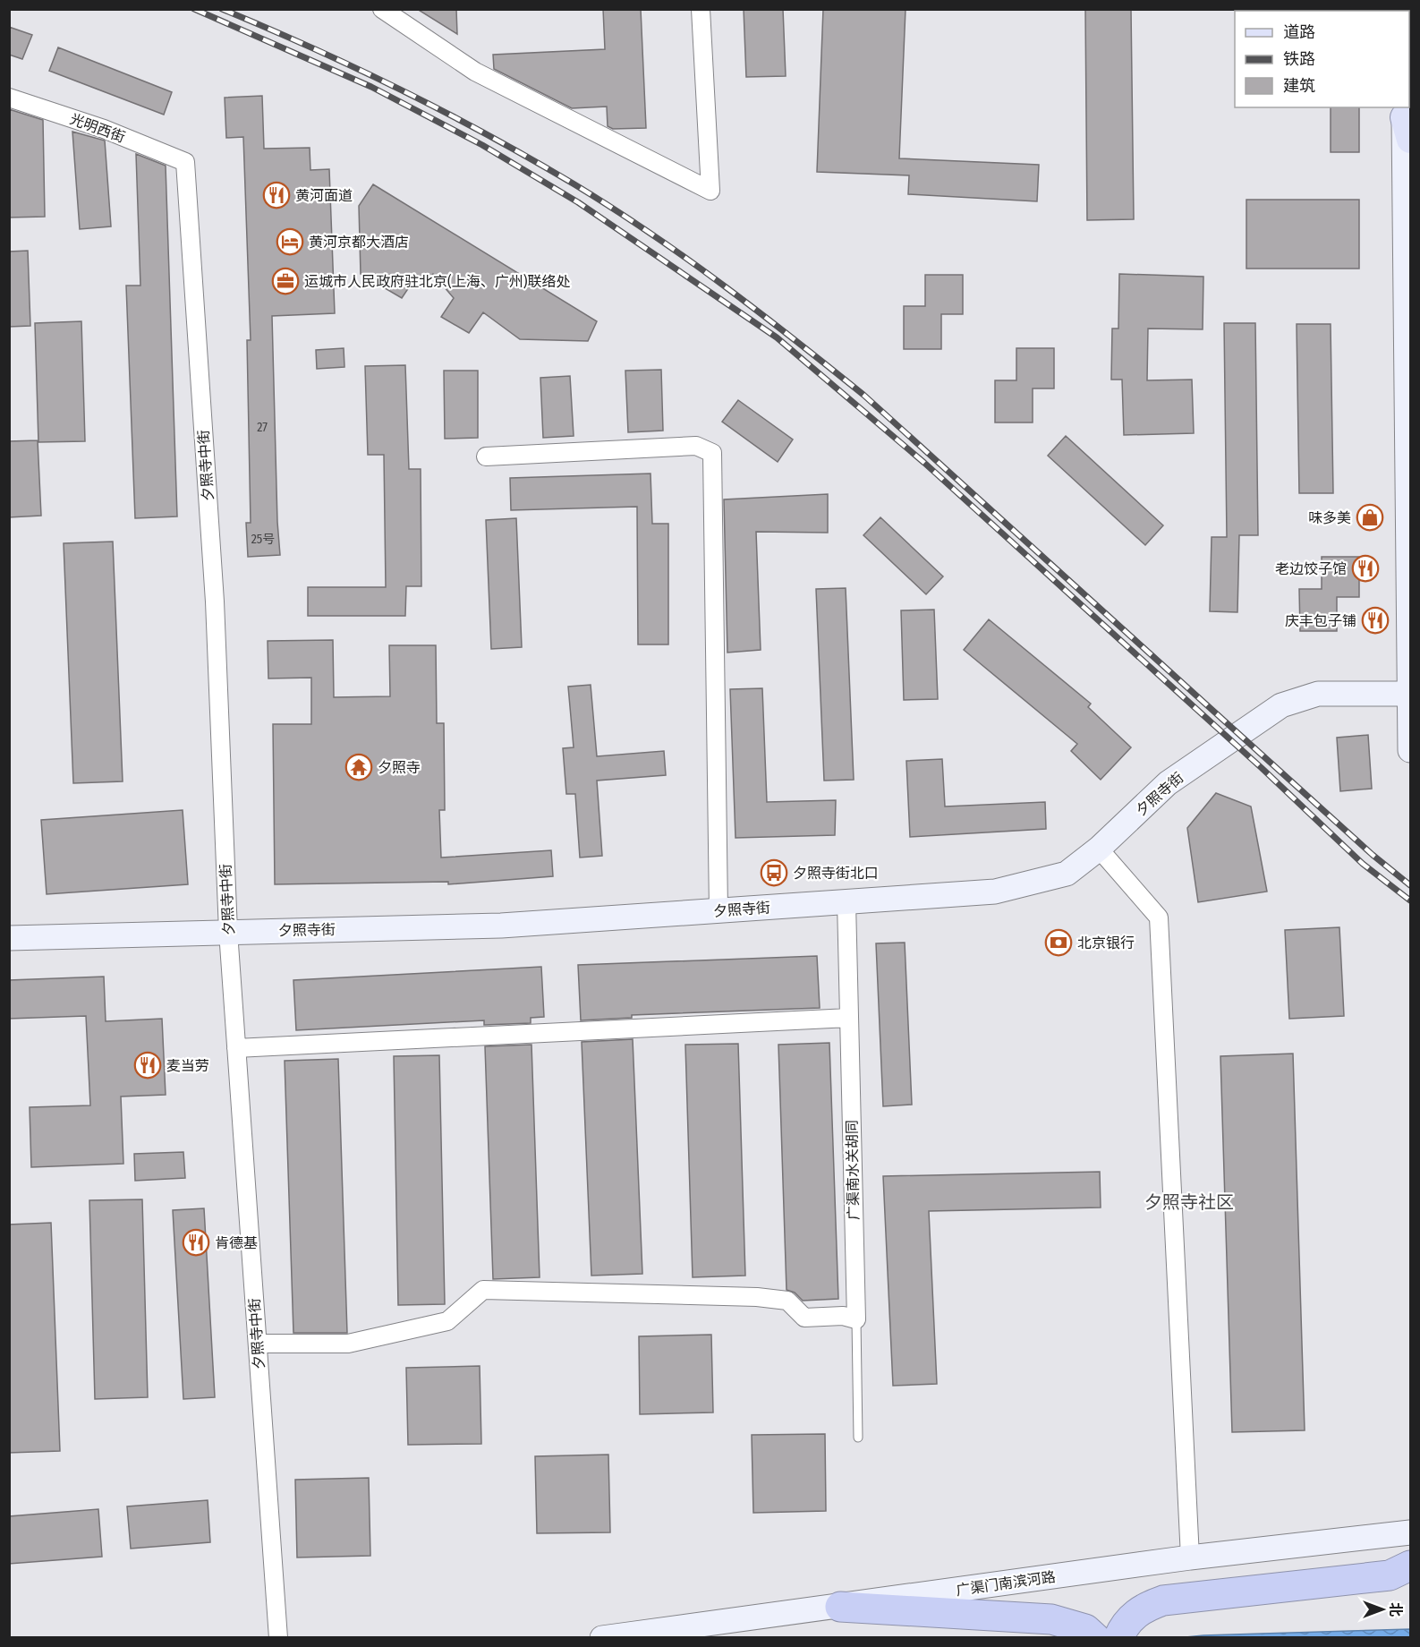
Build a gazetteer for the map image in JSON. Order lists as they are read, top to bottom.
{
  "streets": {
    "street": [
      "光明西街",
      "夕照寺中街",
      "夕照寺街",
      "广渠南水关胡同",
      "广渠门南滨河路"
    ]
  },
  "crossings": [
    ["光明西街", "夕照寺中街"],
    ["夕照寺中街", "夕照寺街"],
    ["夕照寺街", "广渠南水关胡同"]
  ],
  "districts": ["夕照寺社区"],
  "places": {
    "restaurant": [
      "黄河面道",
      "老边饺子馆",
      "庆丰包子铺",
      "麦当劳",
      "肯德基"
    ],
    "hotel": ["黄河京都大酒店"],
    "office": ["运城市人民政府驻北京(上海、广州)联络处"],
    "shop": ["味多美"],
    "temple": ["夕照寺"],
    "bus stop": ["夕照寺街北口"],
    "bank": ["北京银行"]
  },
  "house_numbers": ["27", "25号"],
  "legend": ["道路", "铁路", "建筑"],
  "north": "right"
}
